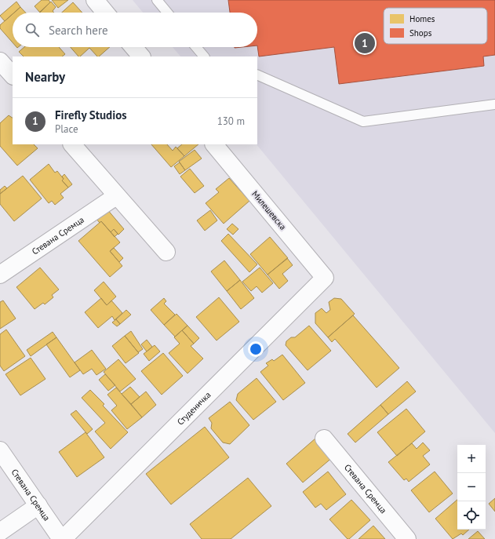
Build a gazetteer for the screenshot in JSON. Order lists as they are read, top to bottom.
{
  "streets": {
    "street": ["Милешевска", "Стевана Сремца", "Студеничка"]
  },
  "crossings": [
    ["Милешевска", "Студеничка"],
    ["Стевана Сремца", "Студеничка"]
  ],
  "legend": ["Homes", "Shops"],
  "page": {
    "search": "Search here",
    "pins": "1",
    "heading": "Nearby",
    "list": [
      {
        "mark": "1",
        "name": "Firefly Studios",
        "note": "Place",
        "value": "130 m"
      }
    ],
    "map_buttons": ["+", "−"]
  }
}
